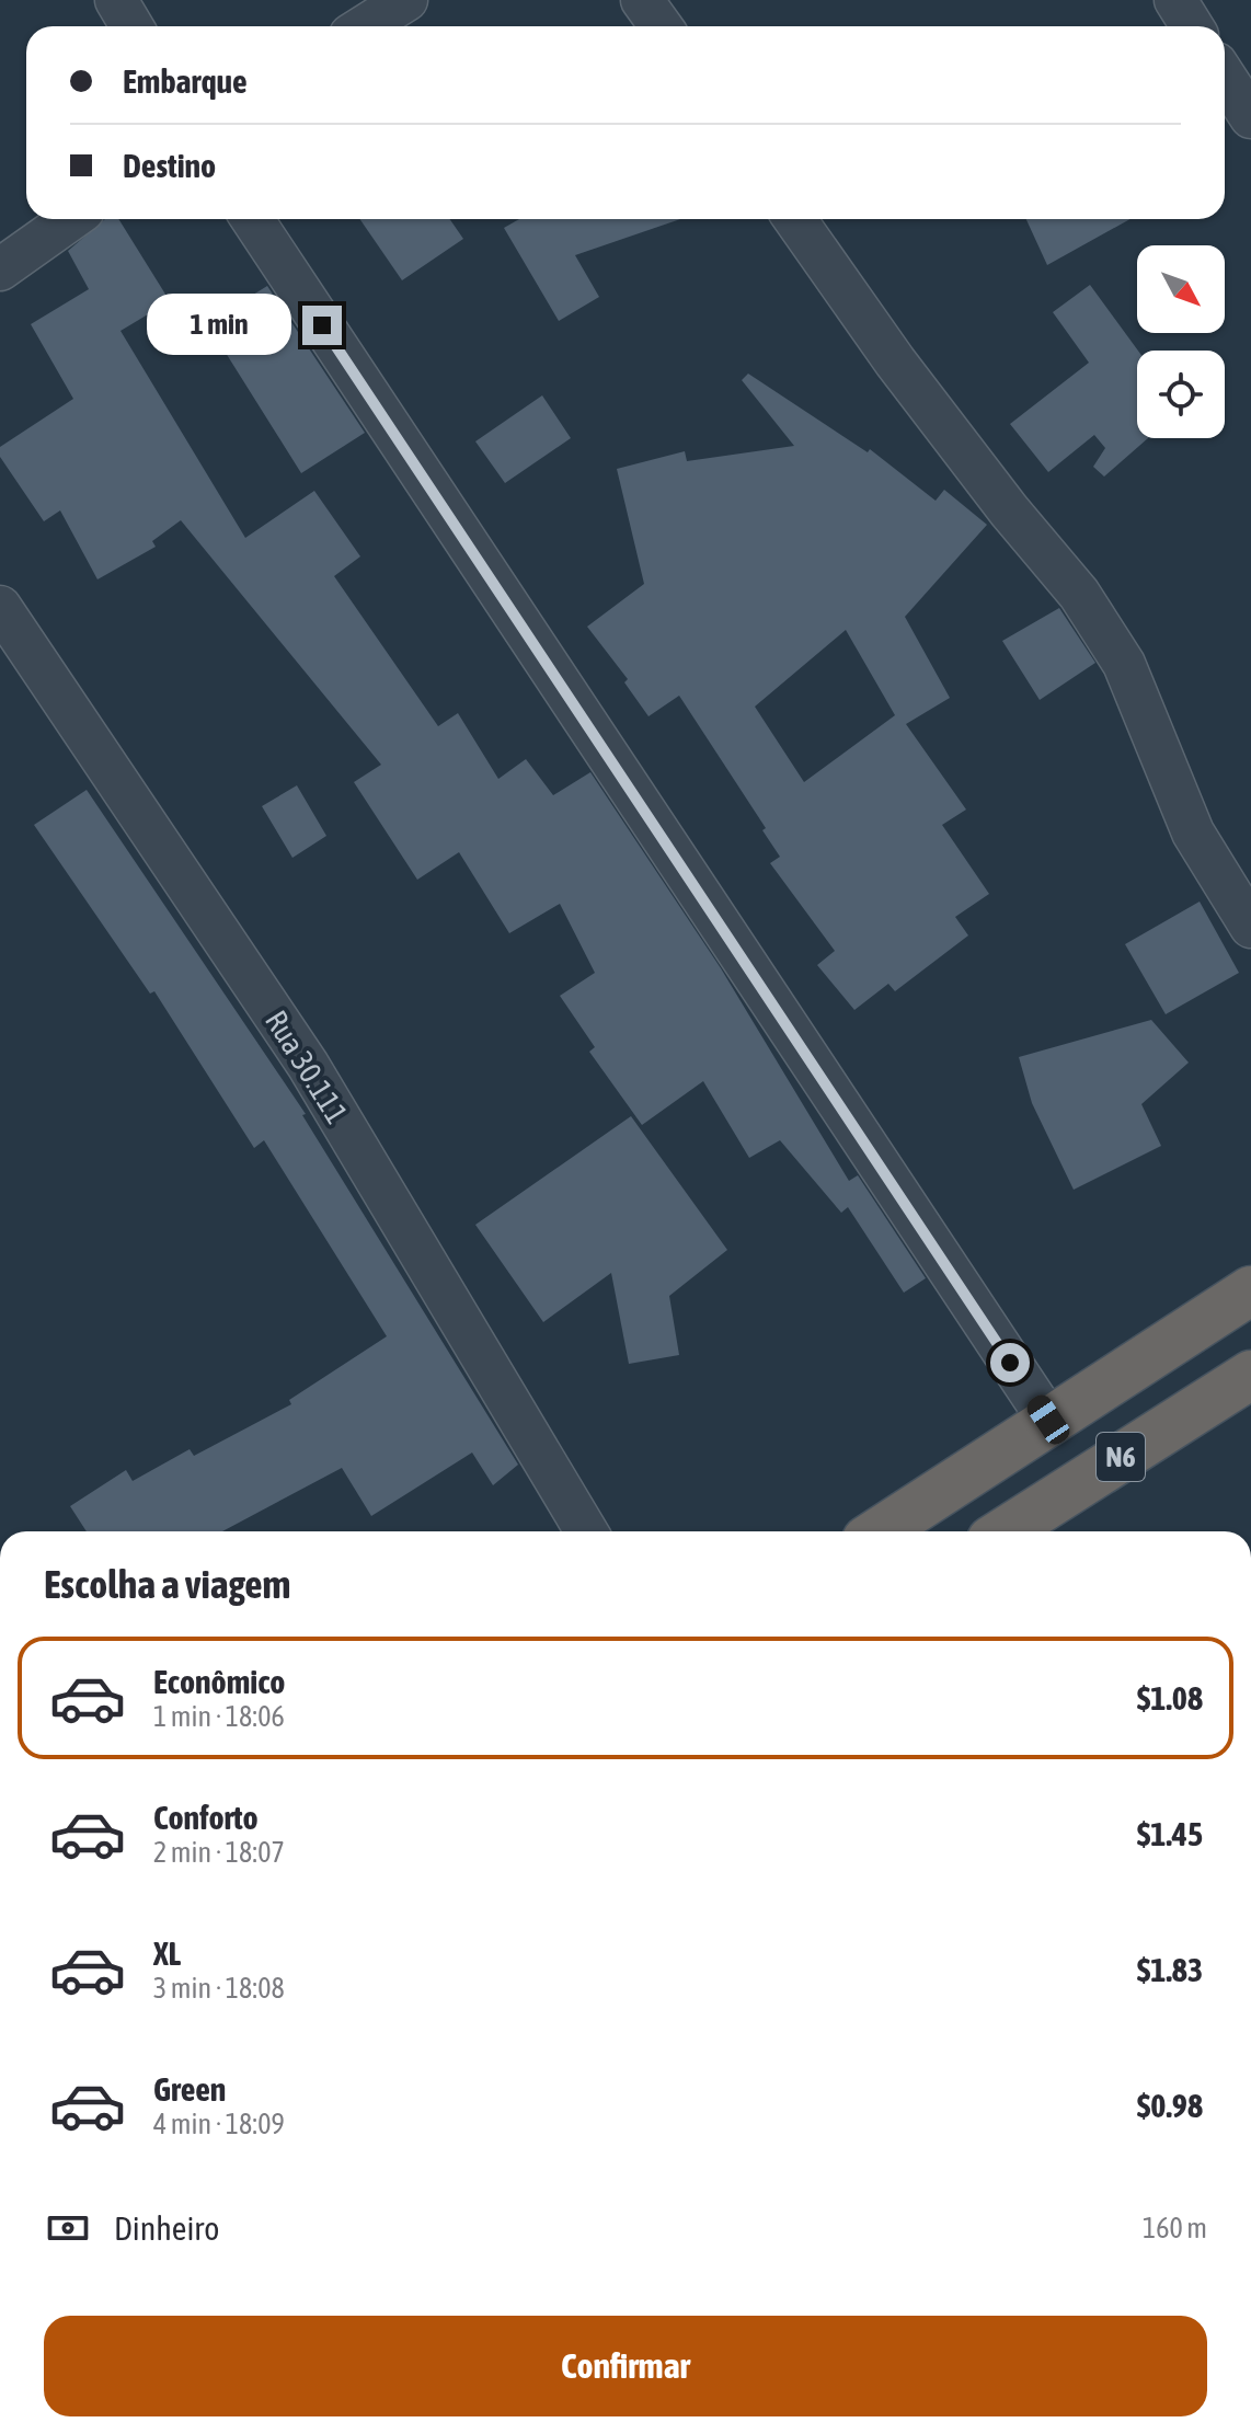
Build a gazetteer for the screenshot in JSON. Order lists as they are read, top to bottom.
{
  "streets": {
    "highway": ["N6"],
    "street": ["Rua 30.111"]
  },
  "north": "bottom right",
  "page": {
    "banner": ["Embarque", "Destino"],
    "bubble": "1 min",
    "heading": "Escolha a viagem",
    "list": [
      {
        "name": "Econômico",
        "note": "1 min · 18:06",
        "value": "$1.08"
      },
      {
        "name": "Conforto",
        "note": "2 min · 18:07",
        "value": "$1.45"
      },
      {
        "name": "XL",
        "note": "3 min · 18:08",
        "value": "$1.83"
      },
      {
        "name": "Green",
        "note": "4 min · 18:09",
        "value": "$0.98"
      }
    ],
    "pay": ["Dinheiro", "160 m"],
    "buttons": "Confirmar"
  }
}
